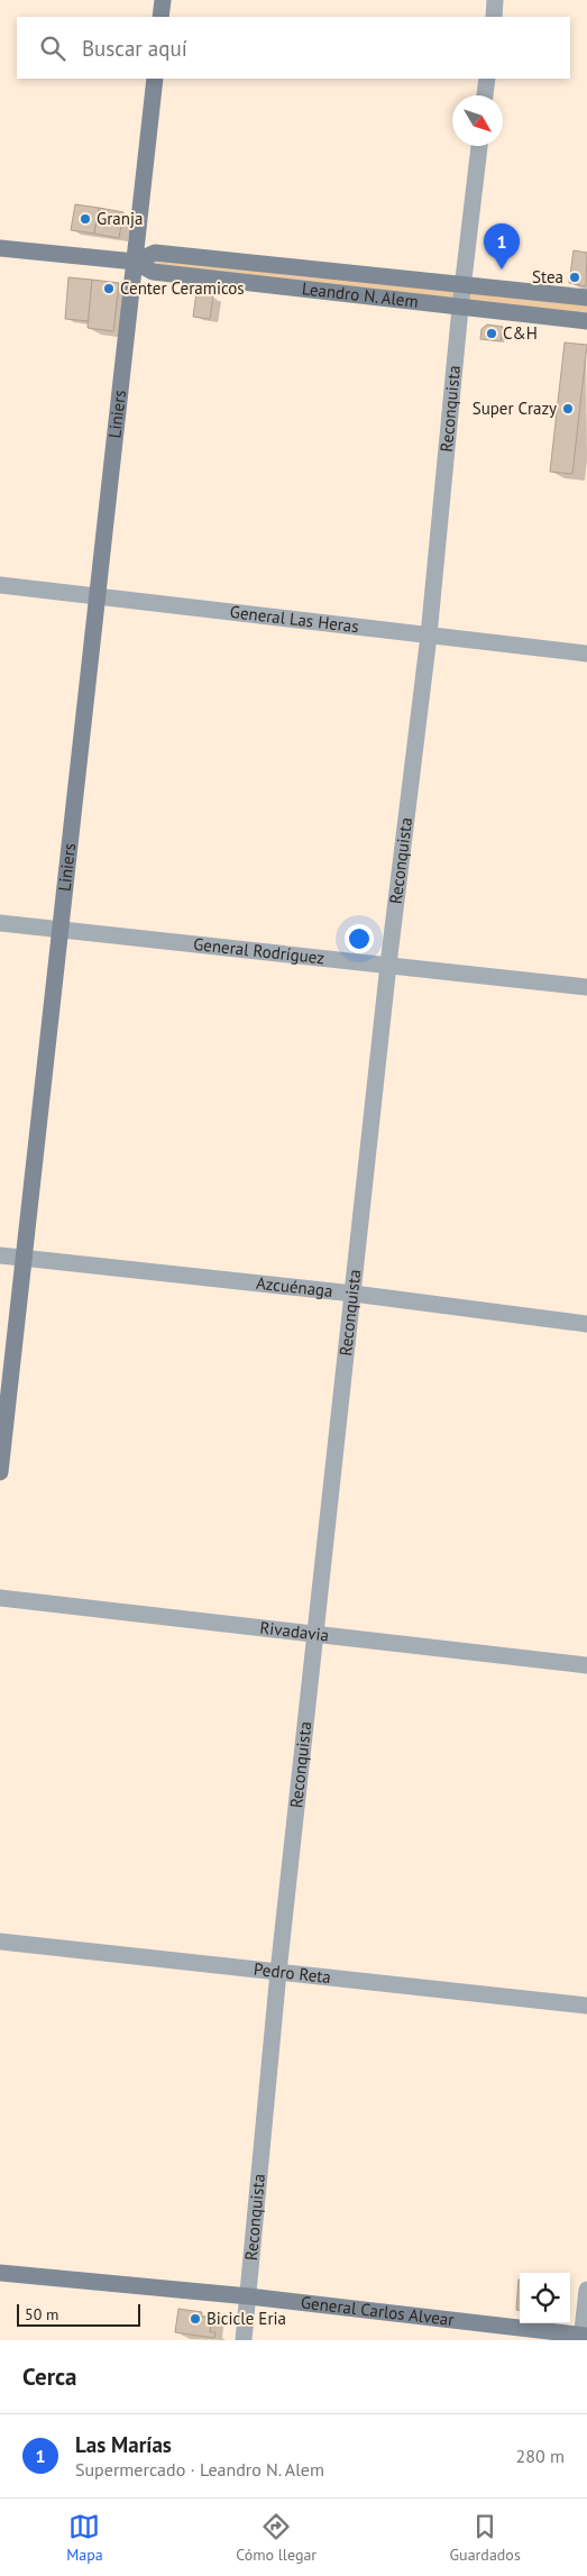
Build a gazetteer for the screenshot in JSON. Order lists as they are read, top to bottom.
{
  "streets": {
    "street": [
      "Leandro N. Alem",
      "Reconquista",
      "Liniers",
      "General Las Heras",
      "General Rodríguez",
      "Azcuénaga",
      "Rivadavia",
      "Pedro Reta",
      "General Carlos Alvear"
    ]
  },
  "crossings": [
    ["Leandro N. Alem", "Reconquista"],
    ["Leandro N. Alem", "Liniers"],
    ["Reconquista", "General Las Heras"],
    ["Reconquista", "General Rodríguez"],
    ["Reconquista", "Azcuénaga"],
    ["Reconquista", "Rivadavia"],
    ["Reconquista", "Pedro Reta"],
    ["Reconquista", "General Carlos Alvear"],
    ["Liniers", "General Las Heras"],
    ["Liniers", "General Rodríguez"],
    ["Liniers", "Azcuénaga"]
  ],
  "places": [
    "Granja",
    "Stea",
    "Center Ceramicos",
    "C&H",
    "Super Crazy",
    "Bicicle Eria"
  ],
  "scale_bar": "50 m",
  "north": "bottom right",
  "page": {
    "search": "Buscar aquí",
    "pins": "1",
    "scale": "50 m",
    "heading": "Cerca",
    "list": [
      {
        "mark": "1",
        "name": "Las Marías",
        "note": "Supermercado · Leandro N. Alem",
        "value": "280 m"
      }
    ],
    "nav": ["Mapa", "Cómo llegar", "Guardados"]
  }
}
